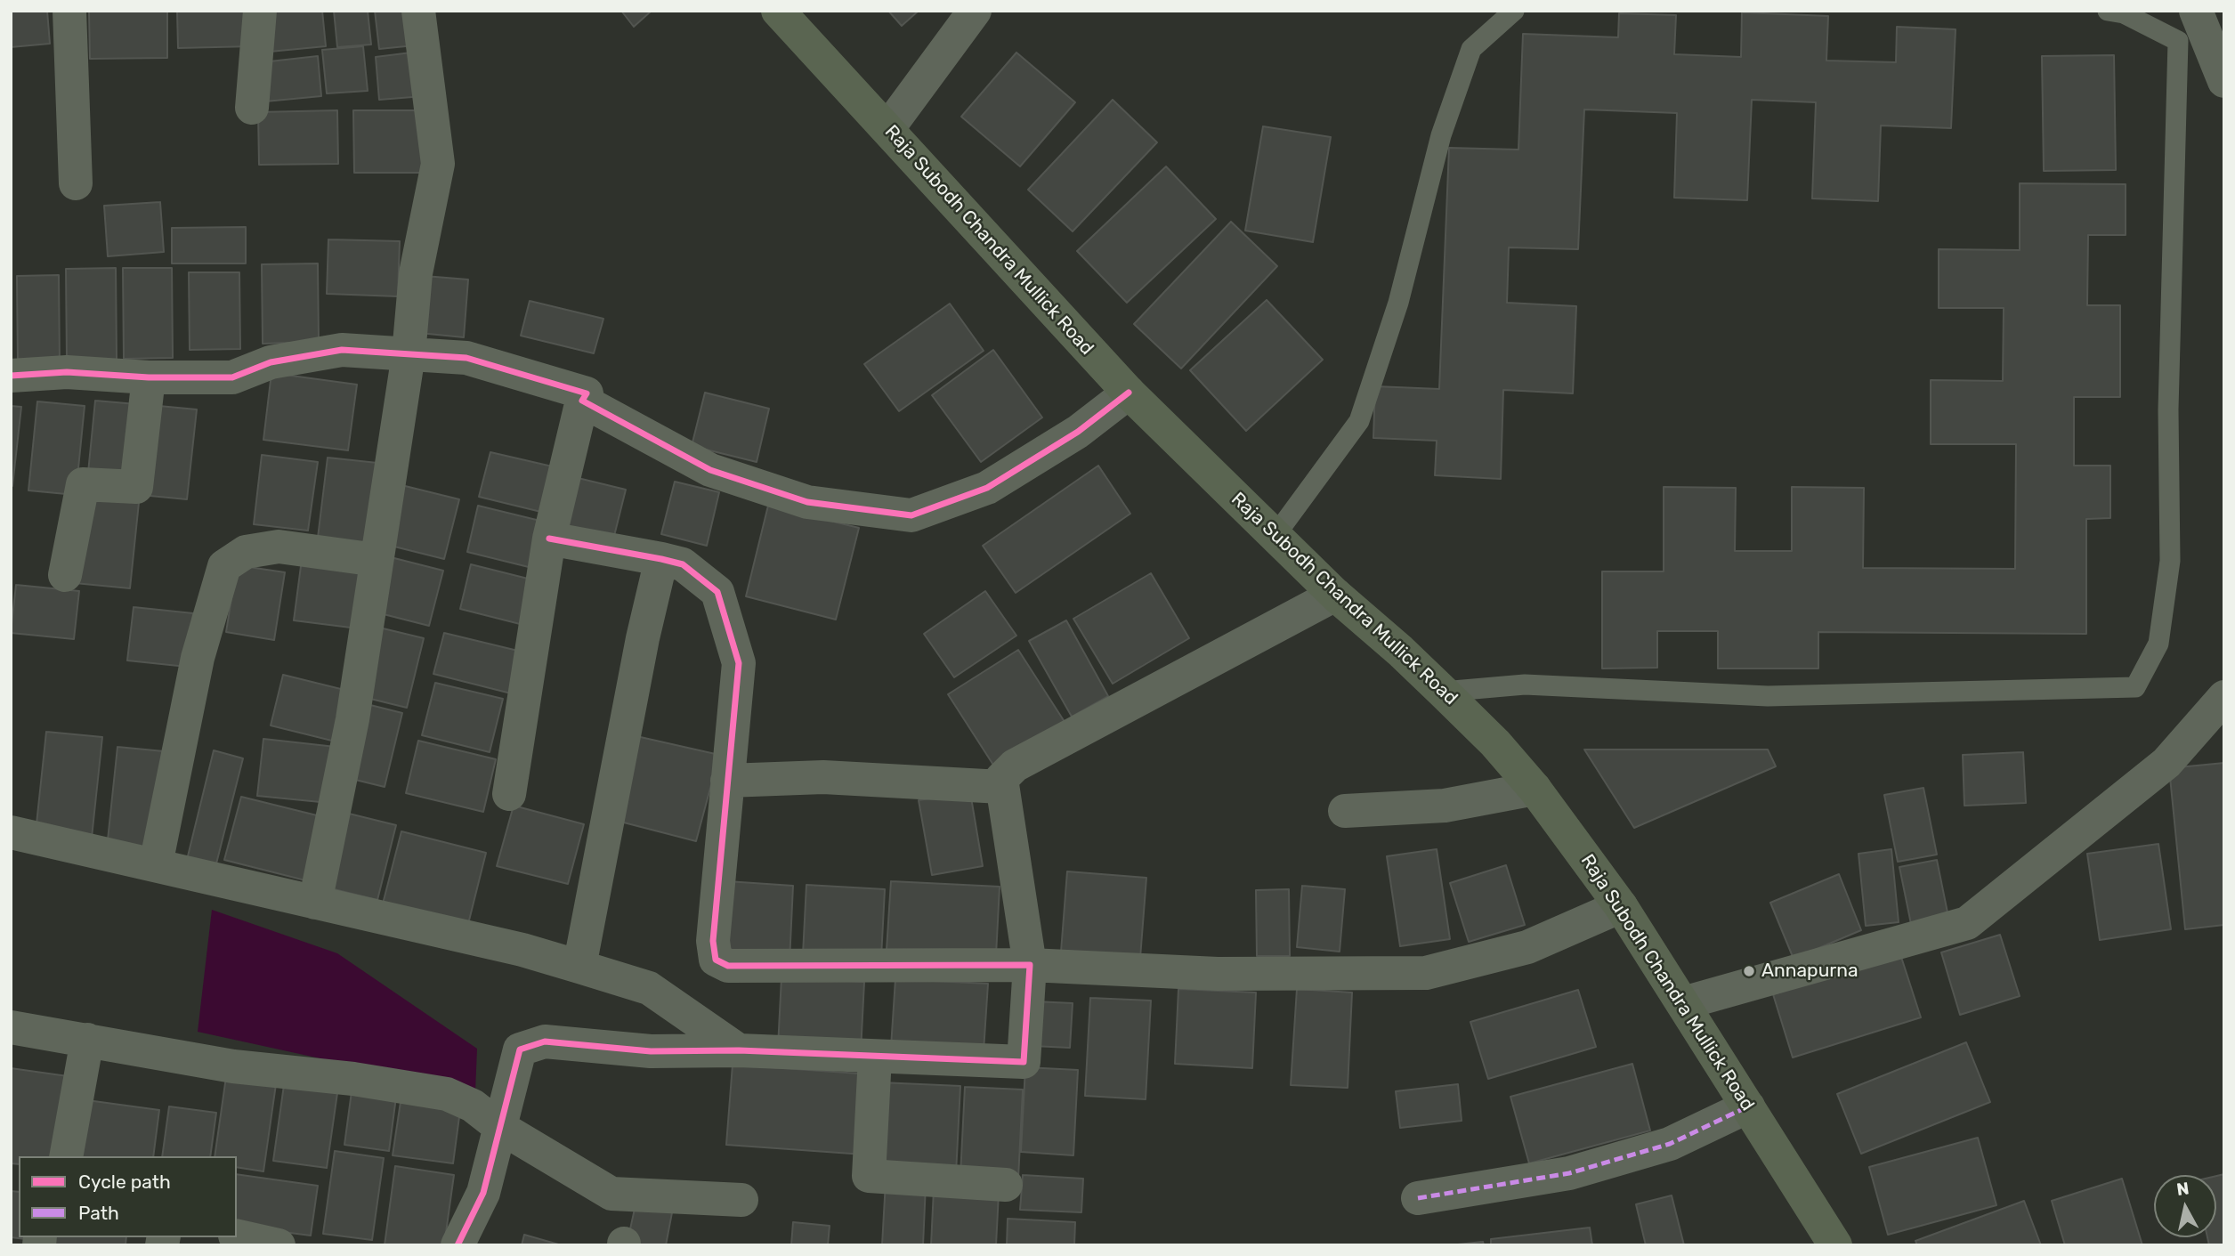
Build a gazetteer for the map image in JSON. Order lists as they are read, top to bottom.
{
  "streets": {
    "main road": ["Raja Subodh Chandra Mullick Road"]
  },
  "places": ["Annapurna"],
  "legend": ["Cycle path", "Path"],
  "north": "top"
}
